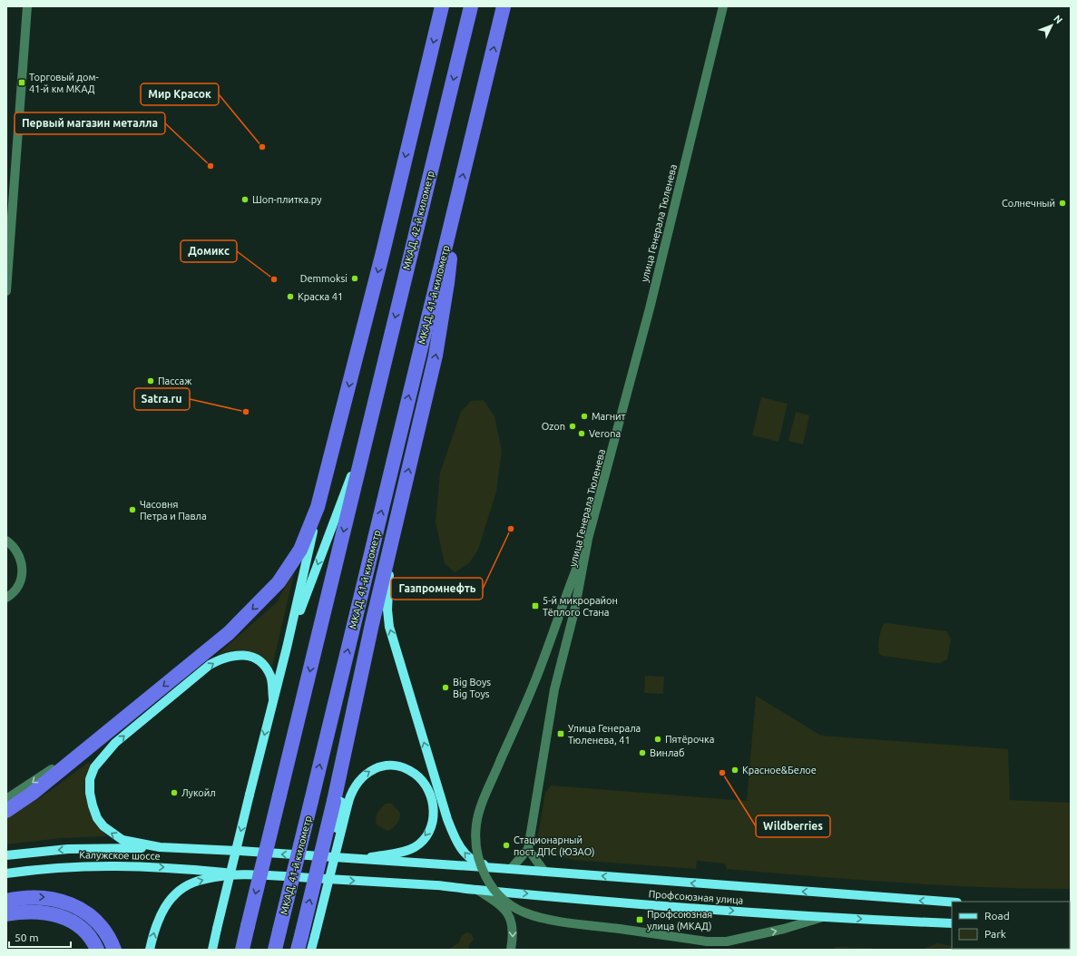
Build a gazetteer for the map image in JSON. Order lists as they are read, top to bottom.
{
  "streets": {
    "highway": ["МКАД, 42-й километр", "МКАД, 41-й километр"],
    "main road": ["Калужское шоссе", "Профсоюзная улица"],
    "street": ["улица Генерала Тюленева"]
  },
  "crossings": [
    ["Калужское шоссе", "Профсоюзная улица"]
  ],
  "places": {
    "transit": [
      "Торговый дом- 41-й км МКАД",
      "5-й микрорайон Тёплого Стана",
      "Улица Генерала Тюленева, 41",
      "Профсоюзная улица (МКАД)"
    ],
    "other": [
      "Мир Красок",
      "Первый магазин металла",
      "Шоп-плитка.ру",
      "Солнечный",
      "Demmoksi",
      "Домикс",
      "Краска 41",
      "Пассаж",
      "Satra.ru",
      "Магнит",
      "Ozon",
      "Verona",
      "Часовня Петра и Павла",
      "Газпромнефть",
      "Big Boys Big Toys",
      "Пятёрочка",
      "Винлаб",
      "Красное&Белое",
      "Wildberries",
      "Лукойл",
      "Стационарный пост ДПС (ЮЗАО)"
    ]
  },
  "legend": ["Road", "Park"],
  "scale_bar": "50 m",
  "north": "top right"
}
